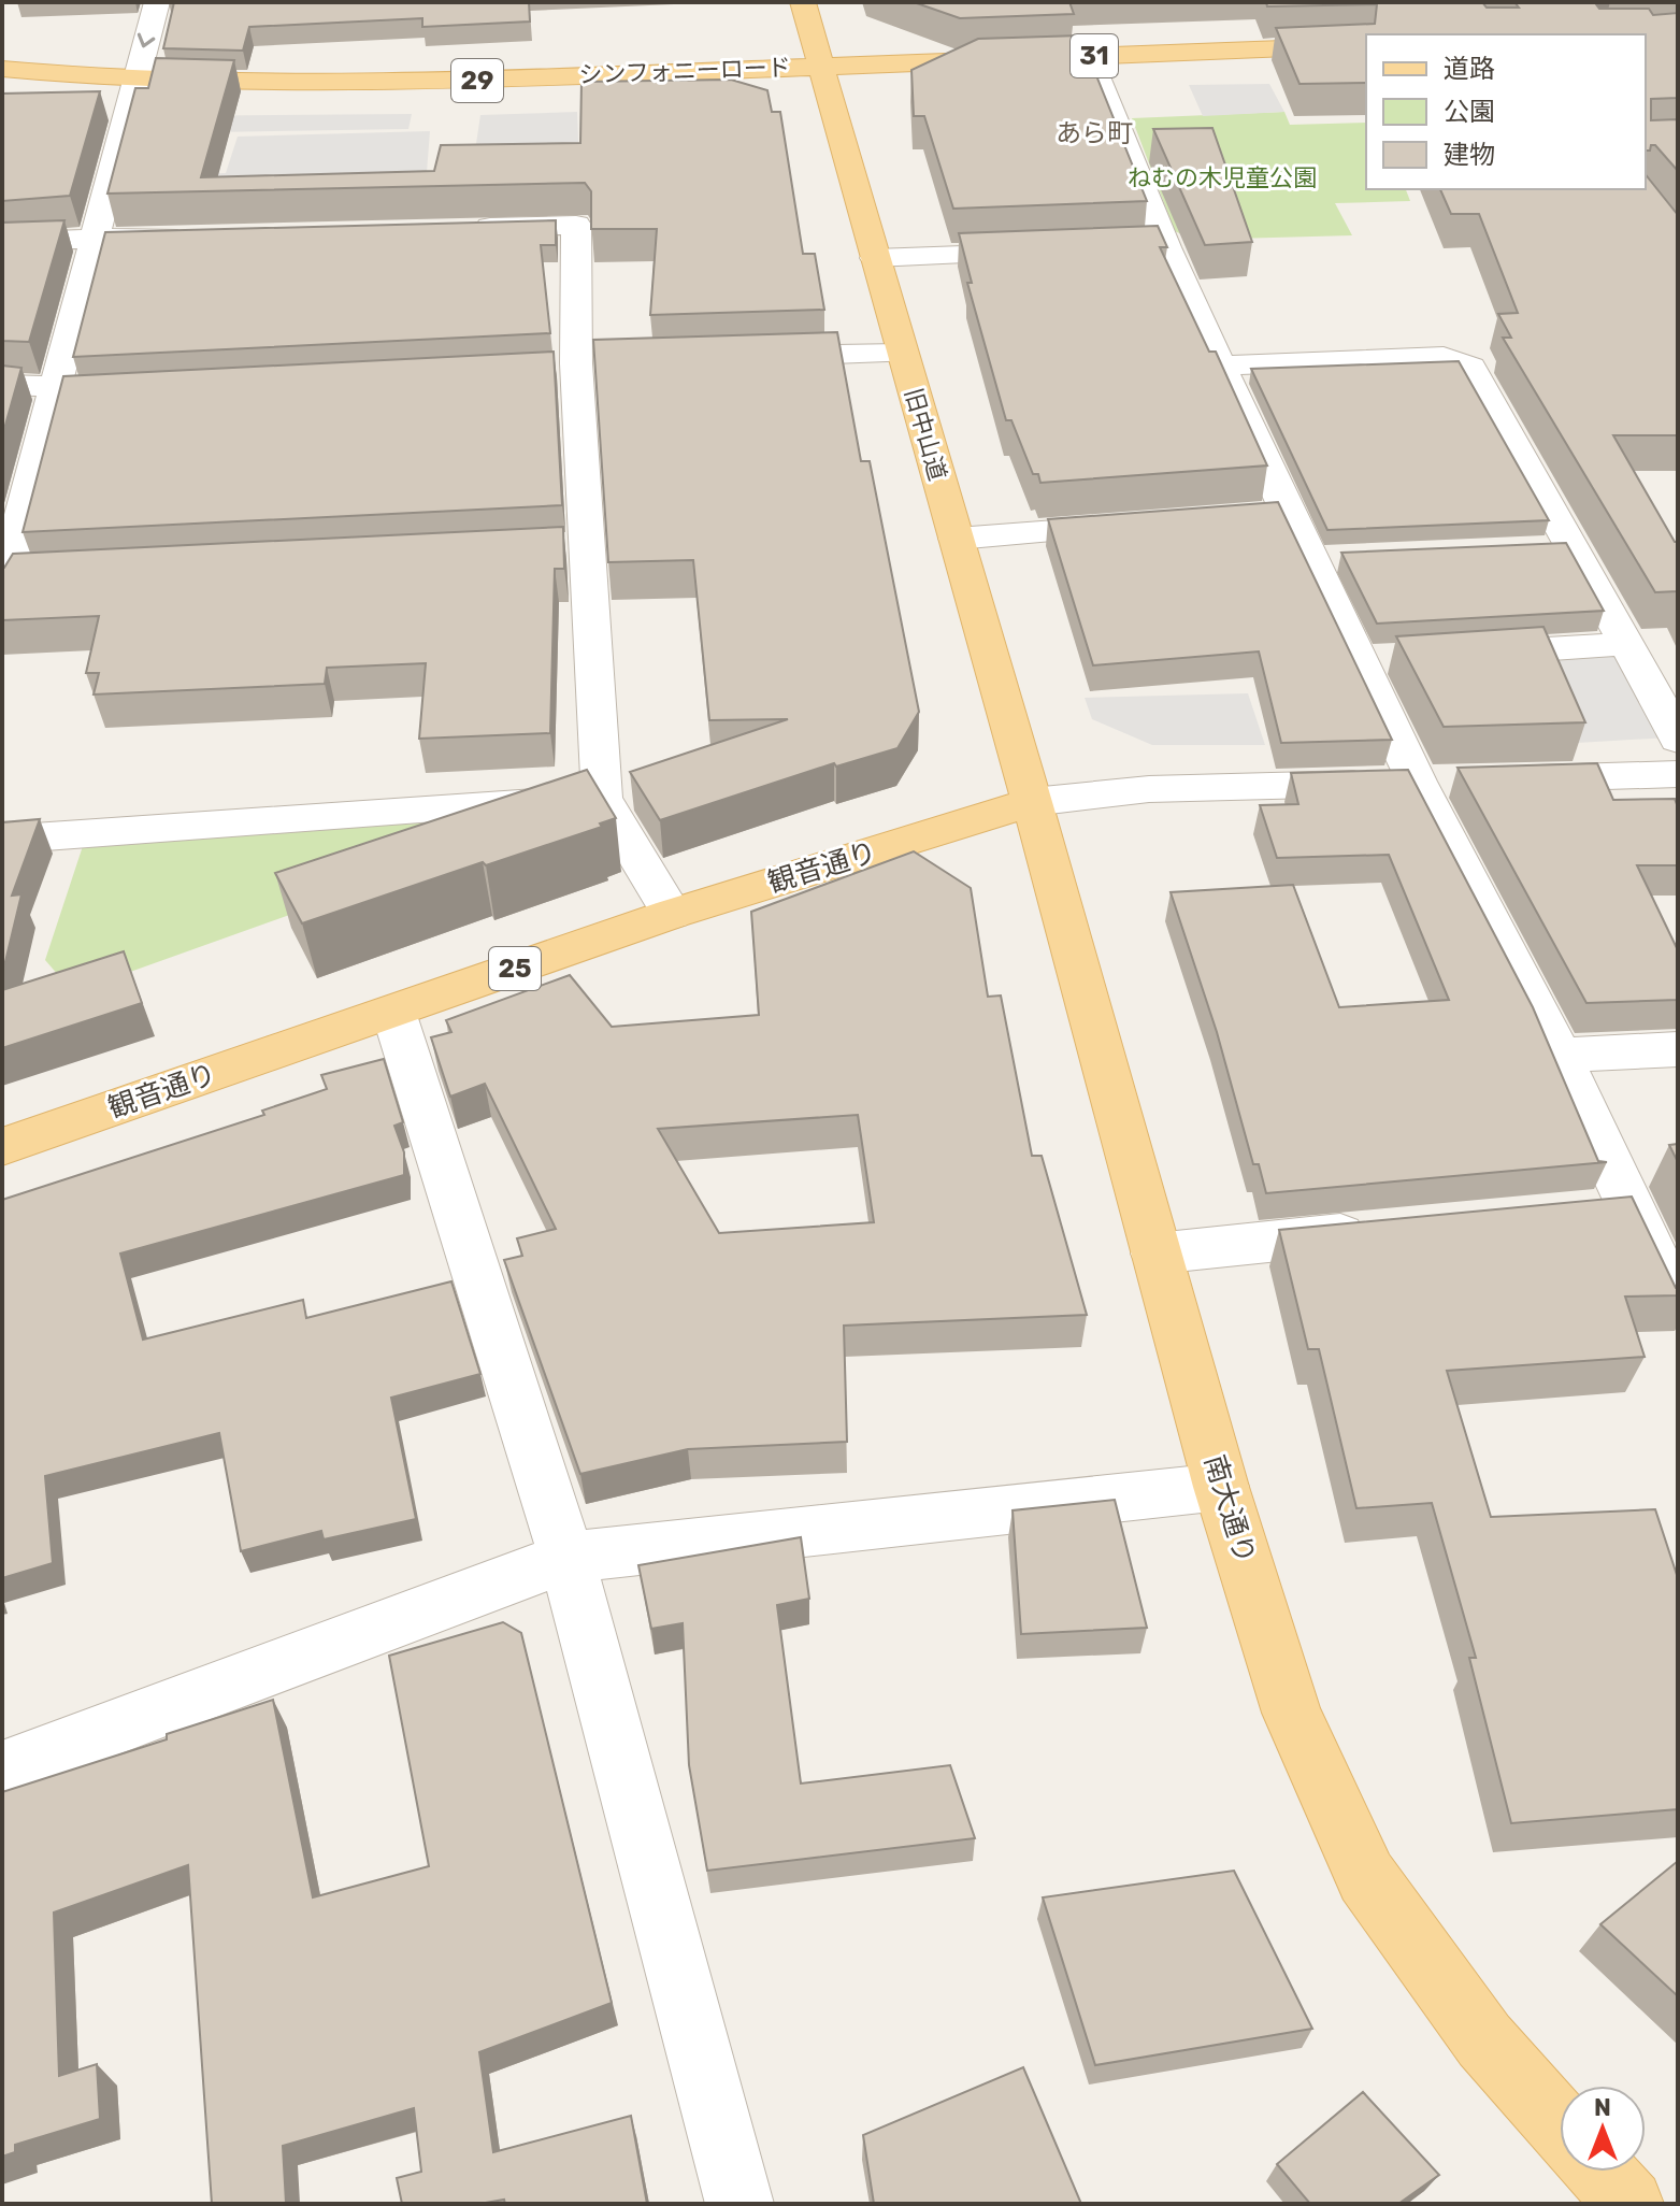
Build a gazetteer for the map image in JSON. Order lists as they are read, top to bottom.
{
  "streets": {
    "main road": [
      "31",
      "シンフォニーロード",
      "29",
      "旧中山道",
      "観音通り",
      "25",
      "南大通り"
    ]
  },
  "crossings": [
    ["シンフォニーロード", "旧中山道"],
    ["旧中山道", "観音通り"],
    ["旧中山道", "南大通り"],
    ["観音通り", "南大通り"]
  ],
  "districts": ["あら町"],
  "parks": ["ねむの木児童公園"],
  "legend": ["道路", "公園", "建物"],
  "north": "top"
}
